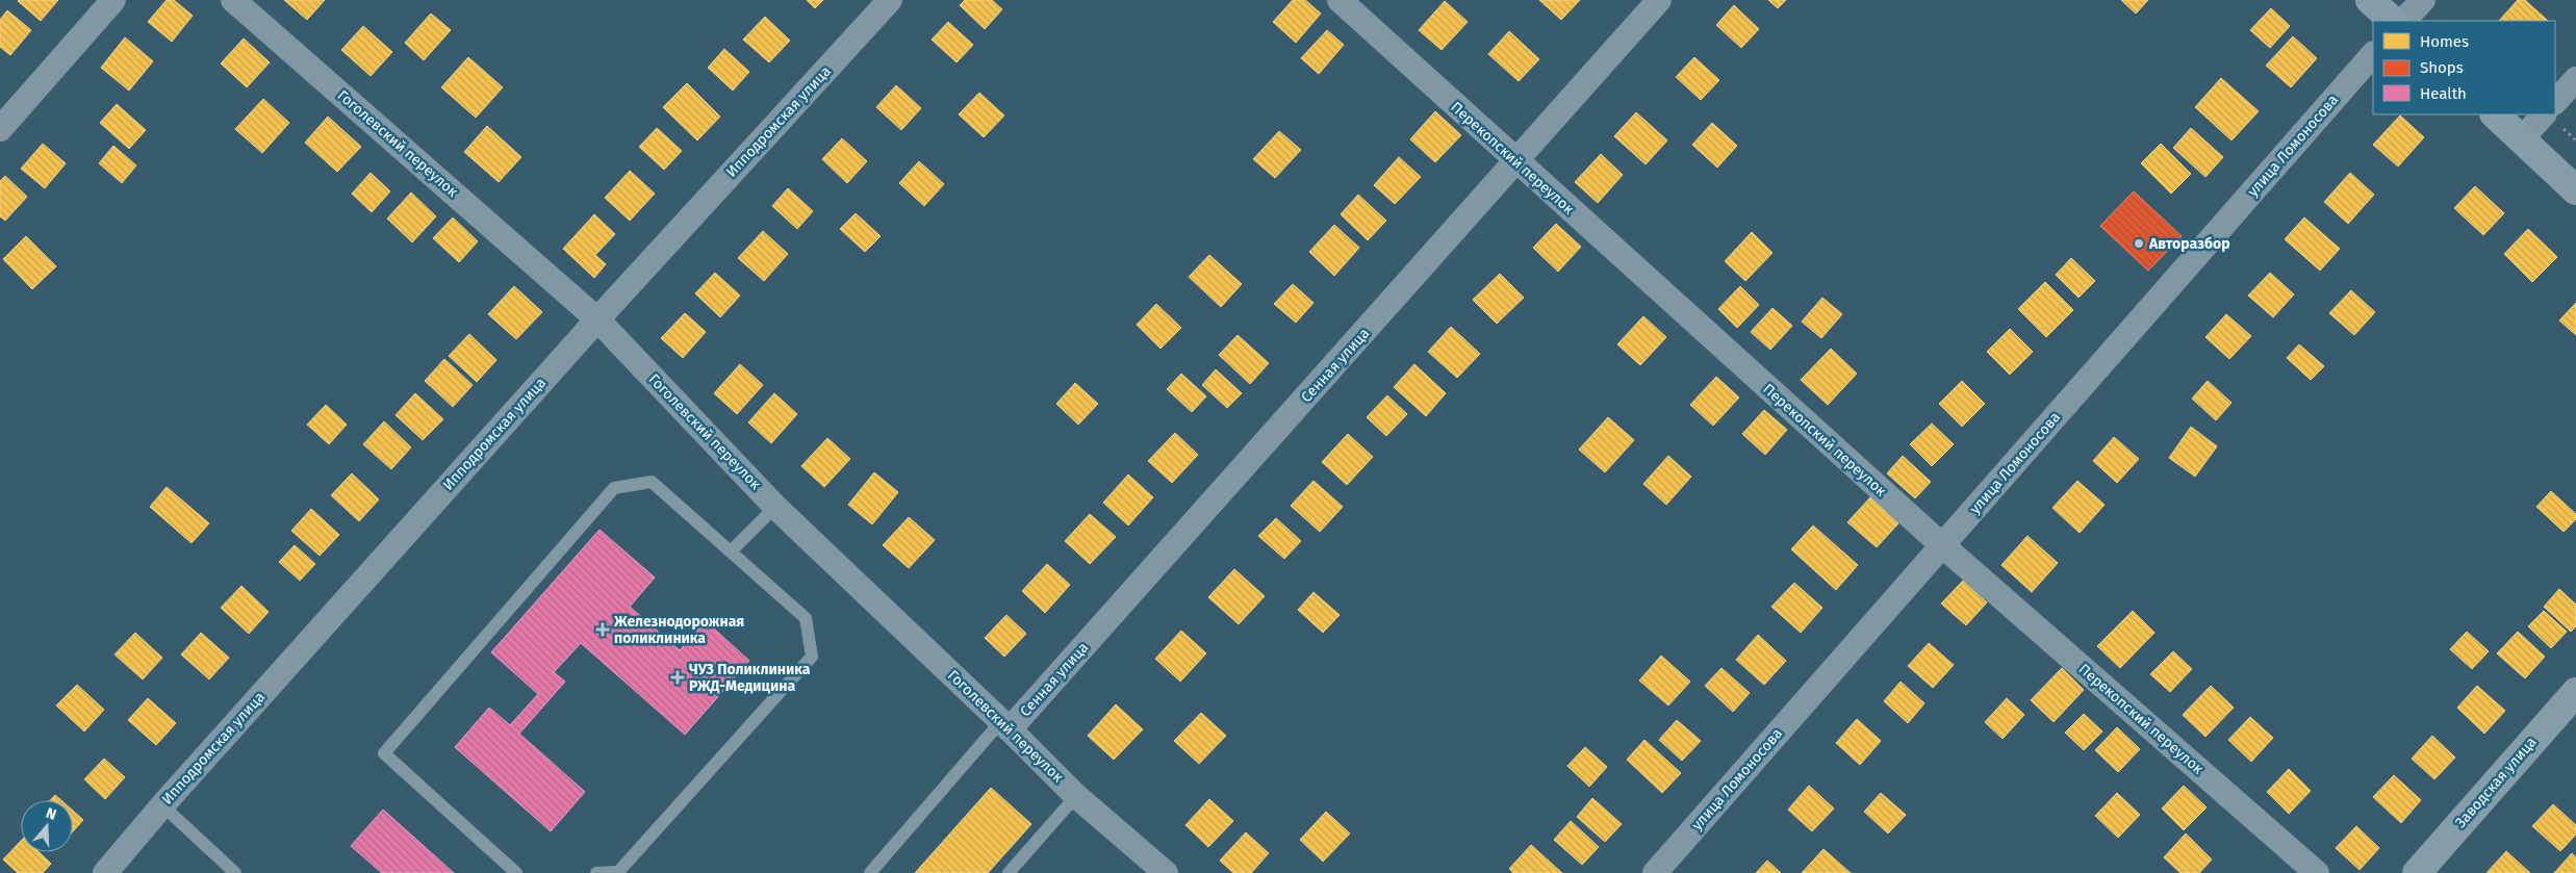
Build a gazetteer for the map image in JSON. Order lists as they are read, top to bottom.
{
  "streets": {
    "main road": ["Заводская улица"],
    "street": [
      "Ипподромская улица",
      "Гоголевский переулок",
      "улица Ломоносова",
      "Перекопский переулок",
      "Сенная улица"
    ]
  },
  "crossings": [
    ["Ипподромская улица", "Гоголевский переулок"],
    ["Гоголевский переулок", "Сенная улица"],
    ["улица Ломоносова", "Перекопский переулок"],
    ["Перекопский переулок", "Сенная улица"]
  ],
  "places": {
    "other": ["Авторазбор"],
    "health": ["Железнодорожная поликлиника", "ЧУЗ Поликлиника РЖД-Медицина"]
  },
  "legend": ["Homes", "Shops", "Health"],
  "north": "top"
}
